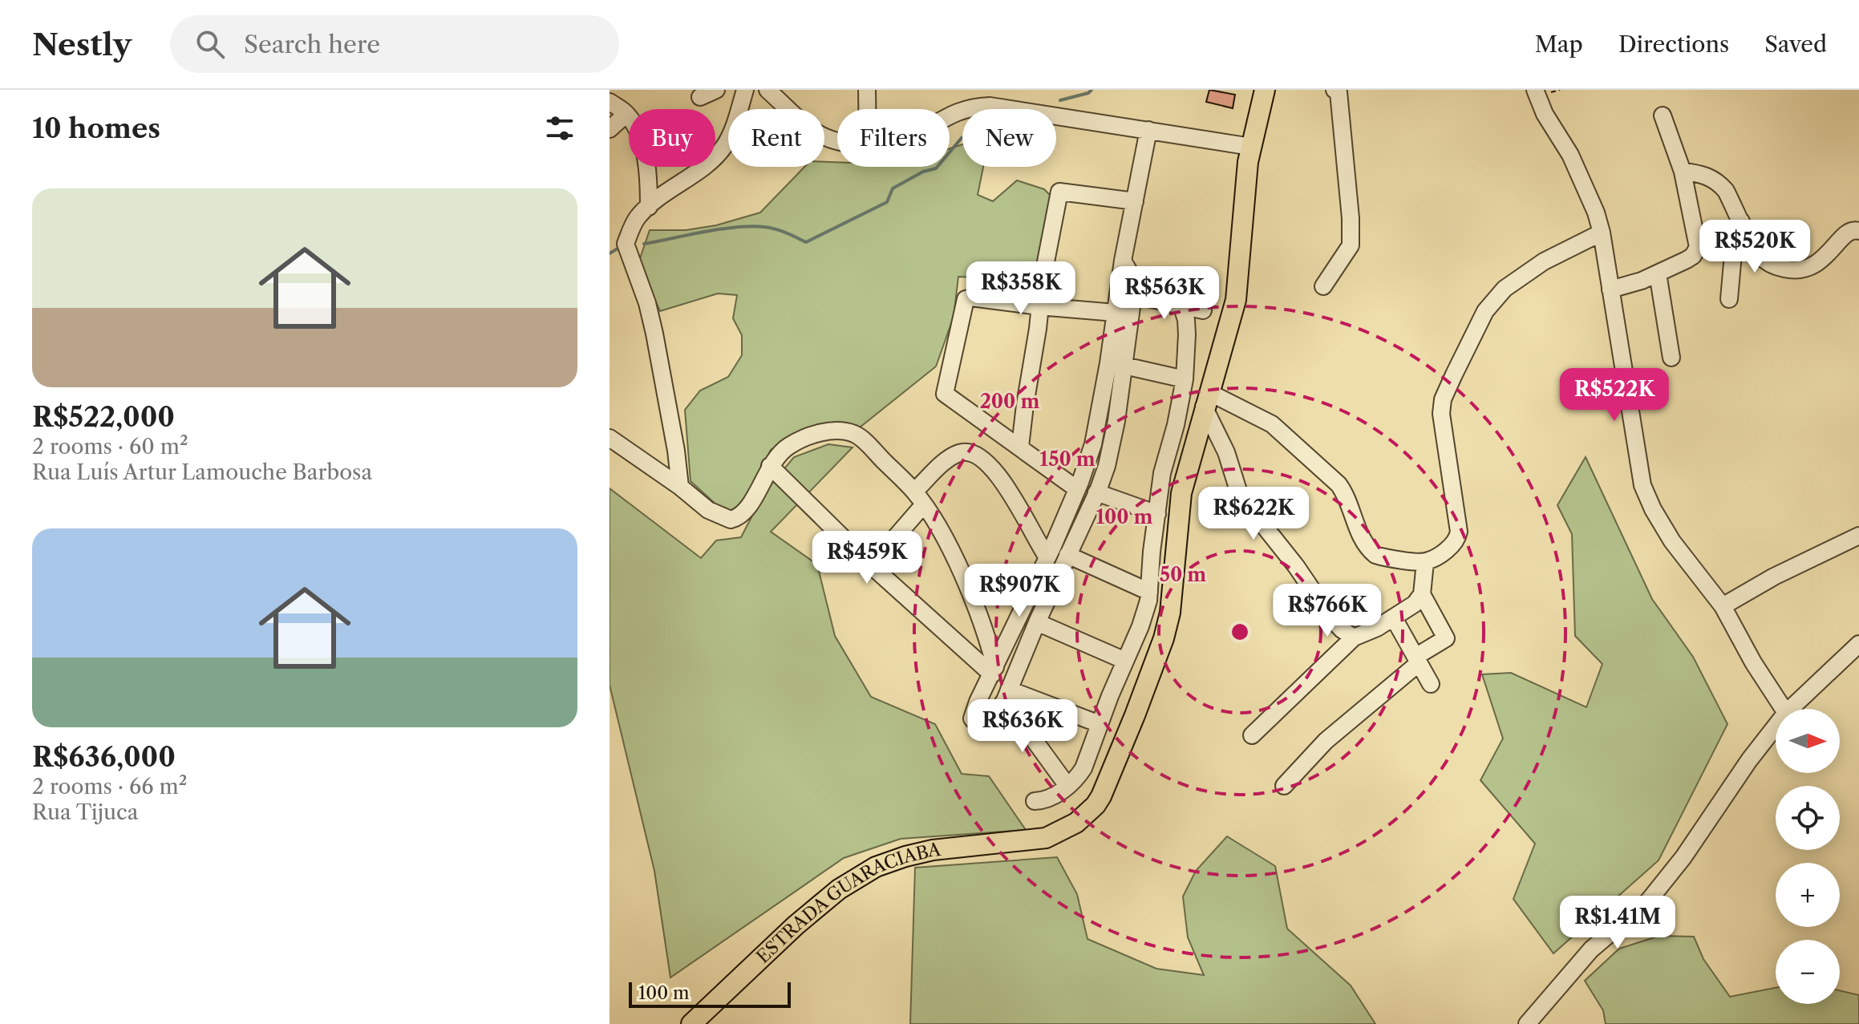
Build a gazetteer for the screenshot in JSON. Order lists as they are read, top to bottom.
{
  "streets": {
    "main road": ["ESTRADA GUARACIABA"]
  },
  "scale_bar": "100 m",
  "north": "right",
  "page": {
    "header": "Nestly",
    "search": "Search here",
    "nav": ["Map", "Directions", "Saved"],
    "heading": "10 homes",
    "chip": [
      "Buy",
      "Rent",
      "Filters",
      "New"
    ],
    "list": [
      {
        "name": "R$522,000",
        "note": "2 rooms · 60 m² · Rua Luís Artur Lamouche Barbosa"
      },
      {
        "name": "R$636,000",
        "note": "2 rooms · 66 m² · Rua Tijuca"
      }
    ],
    "price": [
      "R$520K",
      "R$358K",
      "R$563K",
      "R$522K",
      "R$622K",
      "R$459K",
      "R$907K",
      "R$766K",
      "R$636K",
      "R$1.41M"
    ],
    "map_buttons": ["+", "−"],
    "scale": "100 m"
  },
  "rings": [
    "200 m",
    "150 m",
    "100 m",
    "50 m"
  ]
}
